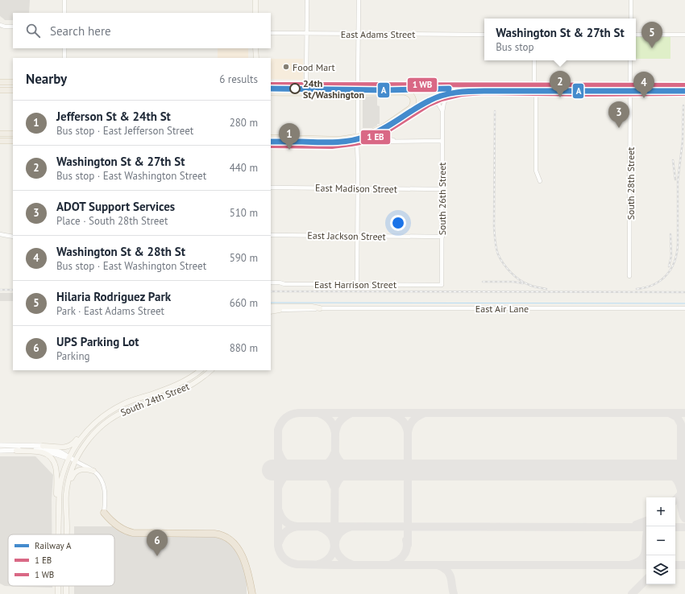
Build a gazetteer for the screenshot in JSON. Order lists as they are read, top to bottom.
{
  "streets": {
    "main road": ["South 24th Street"],
    "street": [
      "East Adams Street",
      "South 28th Street",
      "East Madison Street",
      "South 26th Street",
      "East Jackson Street",
      "East Harrison Street",
      "East Air Lane"
    ]
  },
  "crossings": [
    ["East Madison Street", "South 26th Street"],
    ["South 26th Street", "East Jackson Street"],
    ["South 26th Street", "East Harrison Street"]
  ],
  "places": ["Food Mart", "24th St/Washington"],
  "lines": ["rail line A"],
  "legend": ["Railway A", "1 EB", "1 WB"],
  "page": {
    "search": "Search here",
    "popup": ["Washington St & 27th St", "Bus stop"],
    "pins": [
      "5",
      "2",
      "4",
      "3",
      "1",
      "6"
    ],
    "heading": ["Nearby", "6 results"],
    "list": [
      {
        "mark": "1",
        "name": "Jefferson St & 24th St",
        "note": "Bus stop · East Jefferson Street",
        "value": "280 m"
      },
      {
        "mark": "2",
        "name": "Washington St & 27th St",
        "note": "Bus stop · East Washington Street",
        "value": "440 m"
      },
      {
        "mark": "3",
        "name": "ADOT Support Services",
        "note": "Place · South 28th Street",
        "value": "510 m"
      },
      {
        "mark": "4",
        "name": "Washington St & 28th St",
        "note": "Bus stop · East Washington Street",
        "value": "590 m"
      },
      {
        "mark": "5",
        "name": "Hilaria Rodriguez Park",
        "note": "Park · East Adams Street",
        "value": "660 m"
      },
      {
        "mark": "6",
        "name": "UPS Parking Lot",
        "note": "Parking",
        "value": "880 m"
      }
    ],
    "map_buttons": ["+", "−"]
  }
}
